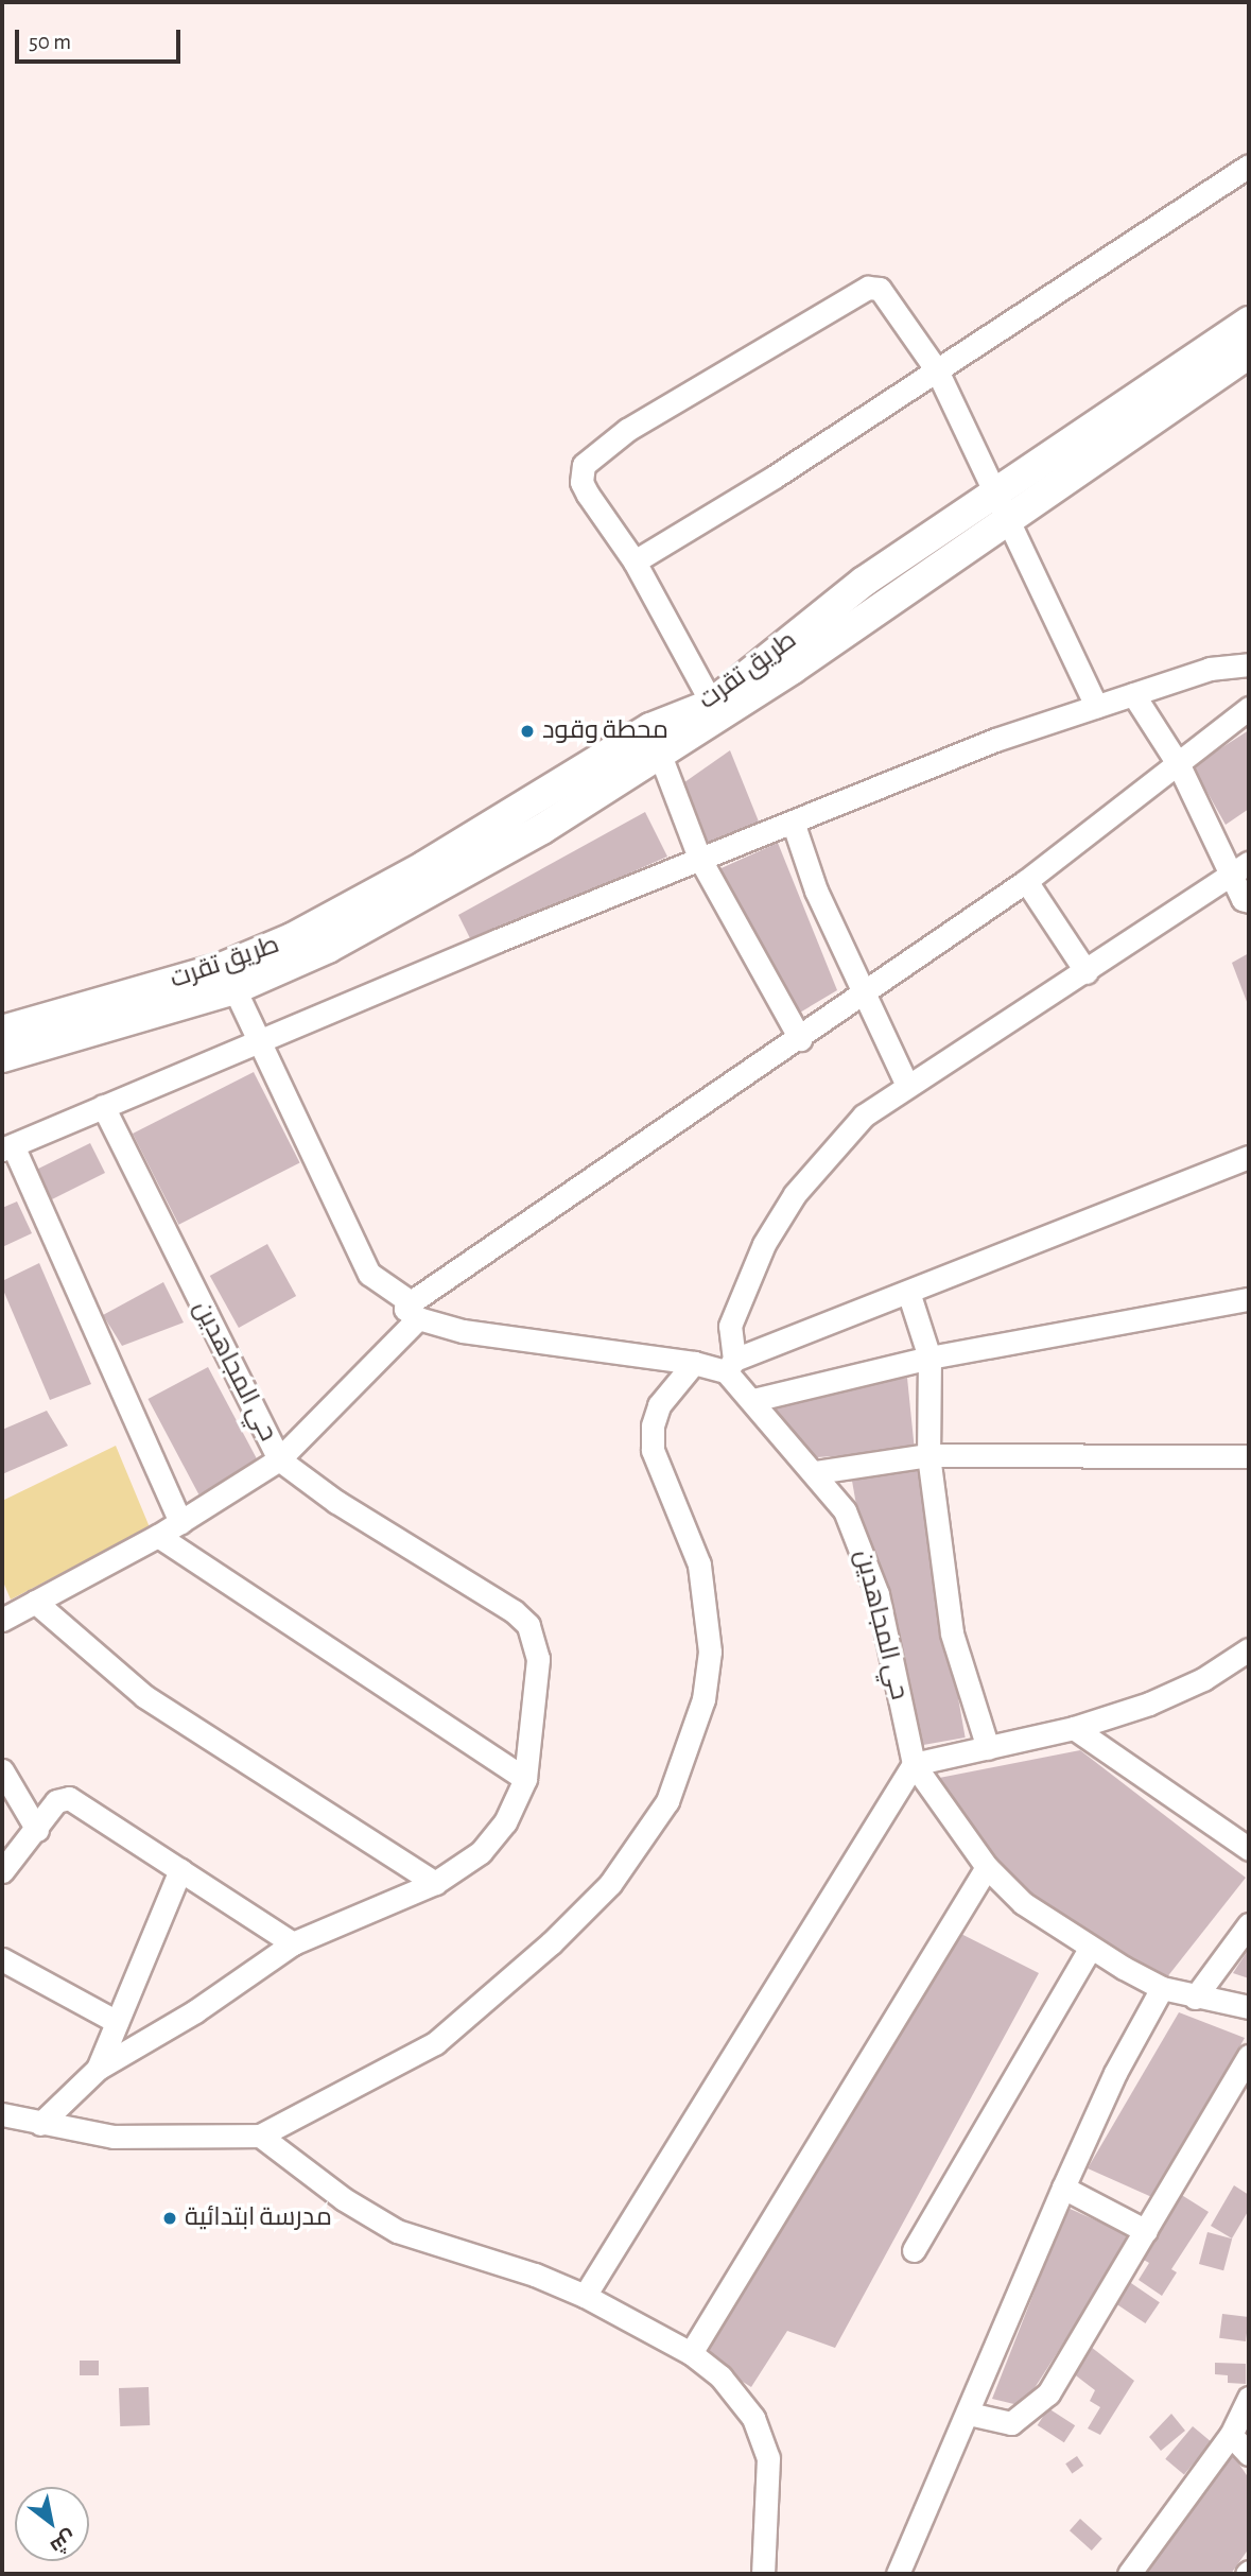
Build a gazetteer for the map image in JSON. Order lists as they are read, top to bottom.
{
  "streets": {
    "main road": ["طريق تقرت"],
    "street": ["حي المجاهدين"]
  },
  "places": ["محطة وقود", "مدرسة ابتدائية"],
  "scale_bar": "50 m",
  "north": "bottom right"
}
